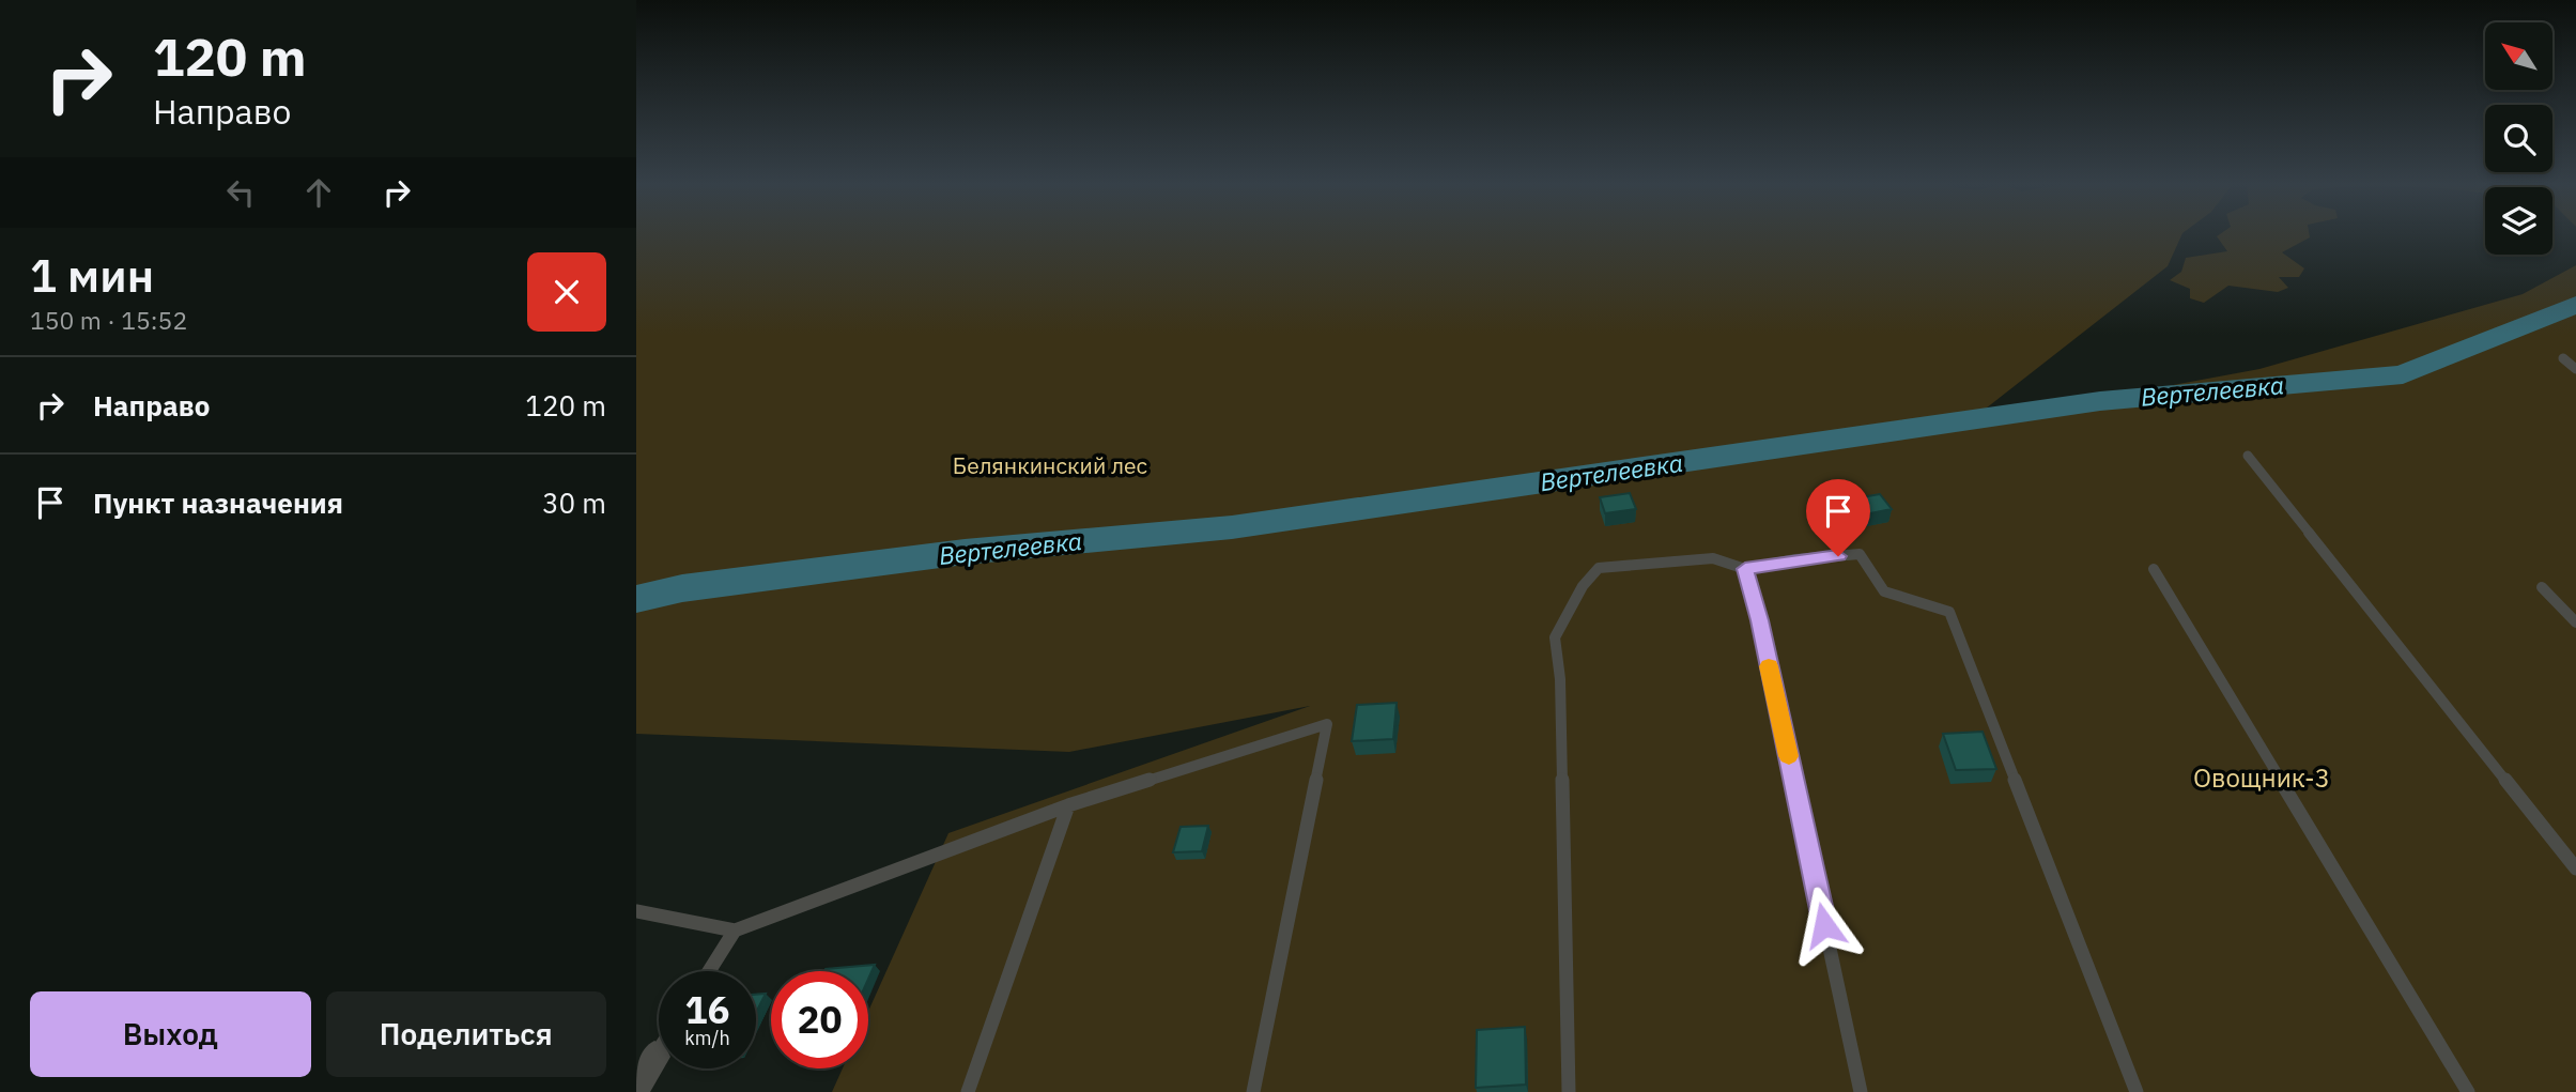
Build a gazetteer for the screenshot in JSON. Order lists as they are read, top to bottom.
{
  "water": ["Вертелеевка"],
  "parks": ["Белянкинский лес", "Овощник-3"],
  "north": "top left",
  "page": {
    "turn": ["120 m", "Направо"],
    "heading": ["1 мин", "150 m · 15:52"],
    "list": [
      {
        "name": "Направо",
        "value": "120 m"
      },
      {
        "name": "Пункт назначения",
        "value": "30 m"
      }
    ],
    "speed": "16 km/h",
    "limit": "20",
    "buttons": ["Выход", "Поделиться"]
  }
}
